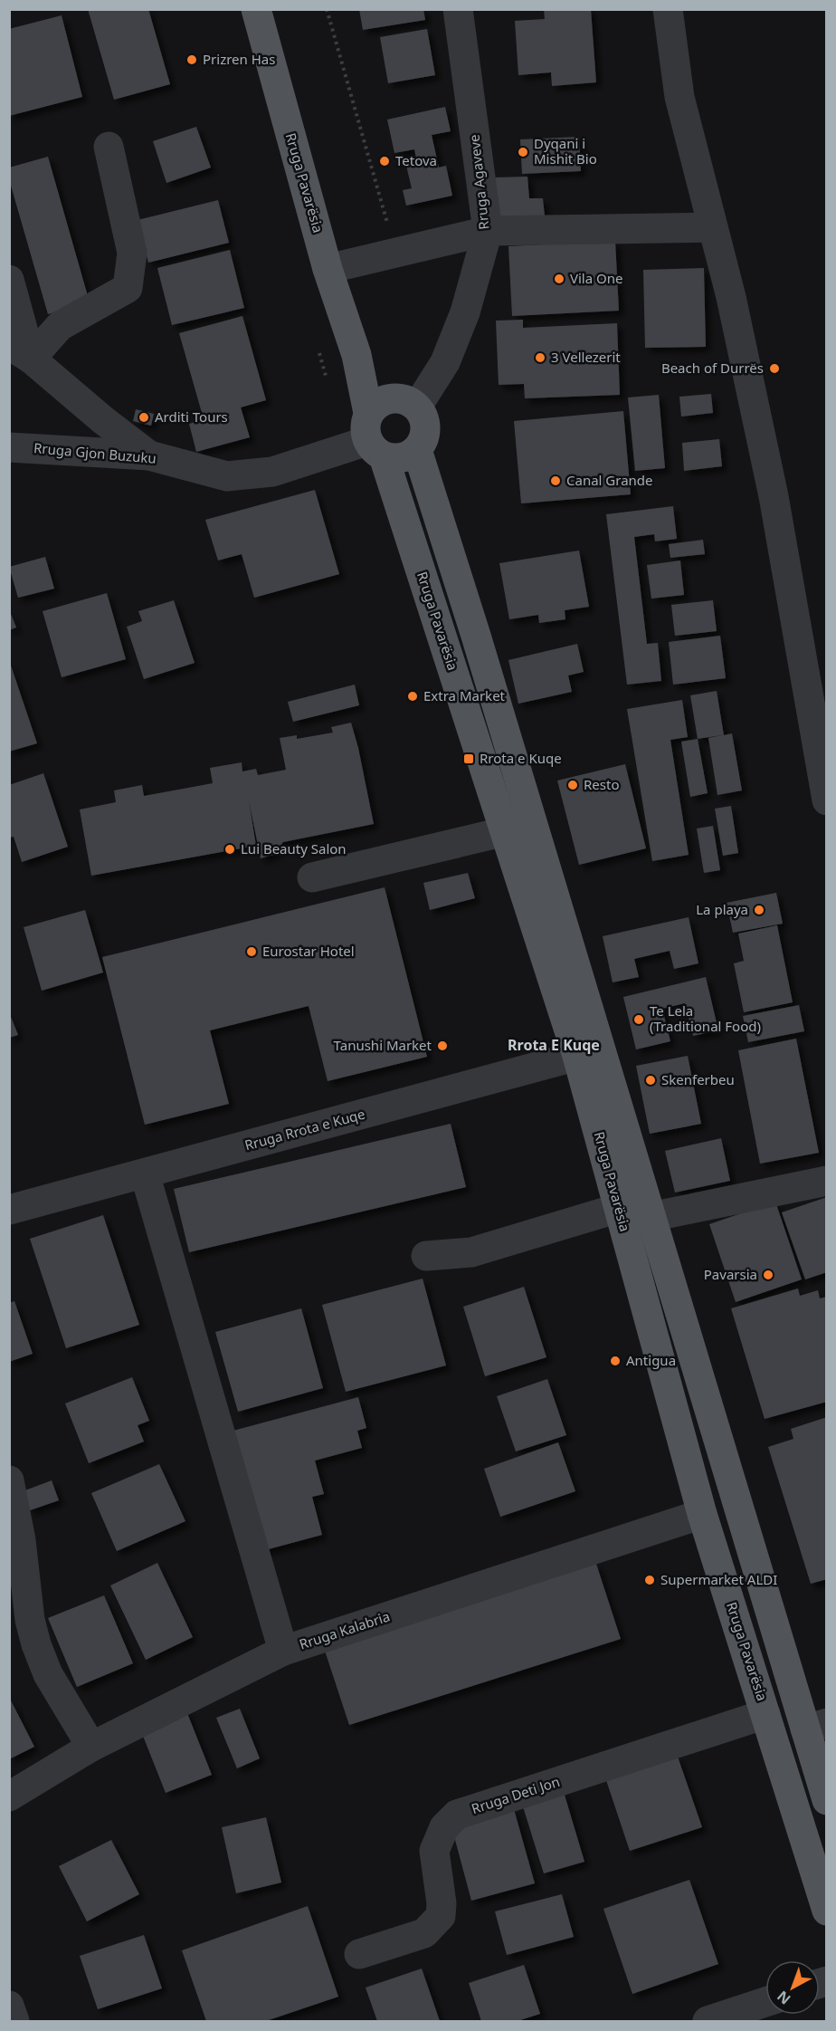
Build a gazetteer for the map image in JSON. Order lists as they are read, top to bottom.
{
  "streets": {
    "main road": ["Rruga Pavarësia"],
    "street": [
      "Rruga Agaveve",
      "Rruga Gjon Buzuku",
      "Rruga Rrota e Kuqe",
      "Rruga Kalabria",
      "Rruga Deti Jon"
    ]
  },
  "crossings": [
    ["Rruga Agaveve", "Rruga Pavarësia"],
    ["Rruga Agaveve", "Rruga Gjon Buzuku"],
    ["Rruga Pavarësia", "Rruga Gjon Buzuku"],
    ["Rruga Pavarësia", "Rruga Rrota e Kuqe"],
    ["Rruga Pavarësia", "Rruga Kalabria"],
    ["Rruga Pavarësia", "Rruga Deti Jon"]
  ],
  "districts": ["Rrota E Kuqe"],
  "places": {
    "other": [
      "Prizren Has",
      "Dyqani i Mishit Bio",
      "Tetova",
      "Vila One",
      "3 Vellezerit",
      "Beach of Durrës",
      "Arditi Tours",
      "Canal Grande",
      "Extra Market",
      "Resto",
      "Lui Beauty Salon",
      "La playa",
      "Eurostar Hotel",
      "Te Lela (Traditional Food)",
      "Tanushi Market",
      "Skenferbeu",
      "Pavarsia",
      "Antigua",
      "Supermarket ALDI"
    ],
    "transit": ["Rrota e Kuqe"]
  },
  "north": "bottom left"
}
